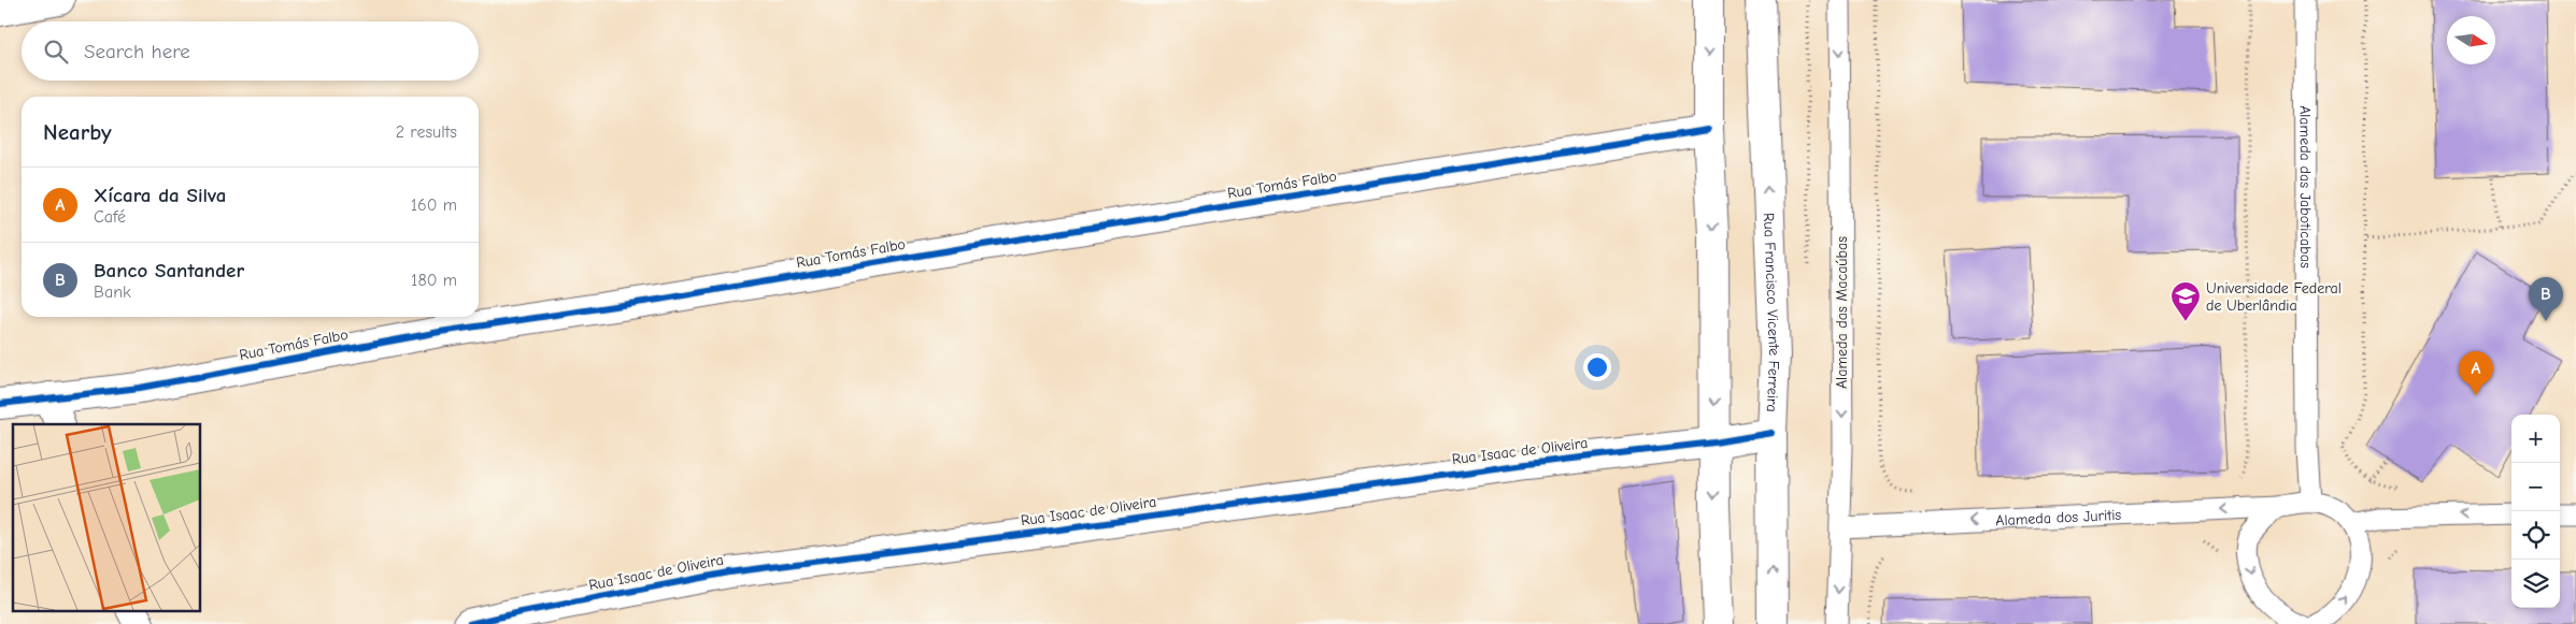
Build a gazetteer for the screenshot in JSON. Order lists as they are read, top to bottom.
{
  "streets": {
    "street": ["Rua Tomás Falbo", "Rua Francisco Vicente Ferreira", "Rua Isaac de Oliveira"],
    "lane": ["Alameda das Jaboticabas", "Alameda das Macaúbas", "Alameda dos Juritis"]
  },
  "crossings": [
    ["Alameda das Jaboticabas", "Alameda dos Juritis"],
    ["Rua Francisco Vicente Ferreira", "Rua Isaac de Oliveira"],
    ["Alameda das Macaúbas", "Alameda dos Juritis"]
  ],
  "one_way": ["Alameda das Macaúbas", "Alameda dos Juritis"],
  "places": {
    "school or university": ["Universidade Federal de Uberlândia"]
  },
  "north": "right",
  "page": {
    "search": "Search here",
    "heading": ["Nearby", "2 results"],
    "list": [
      {
        "mark": "A",
        "name": "Xícara da Silva",
        "note": "Café",
        "value": "160 m"
      },
      {
        "mark": "B",
        "name": "Banco Santander",
        "note": "Bank",
        "value": "180 m"
      }
    ],
    "pins": ["B", "A"],
    "map_buttons": ["+", "−"]
  }
}
